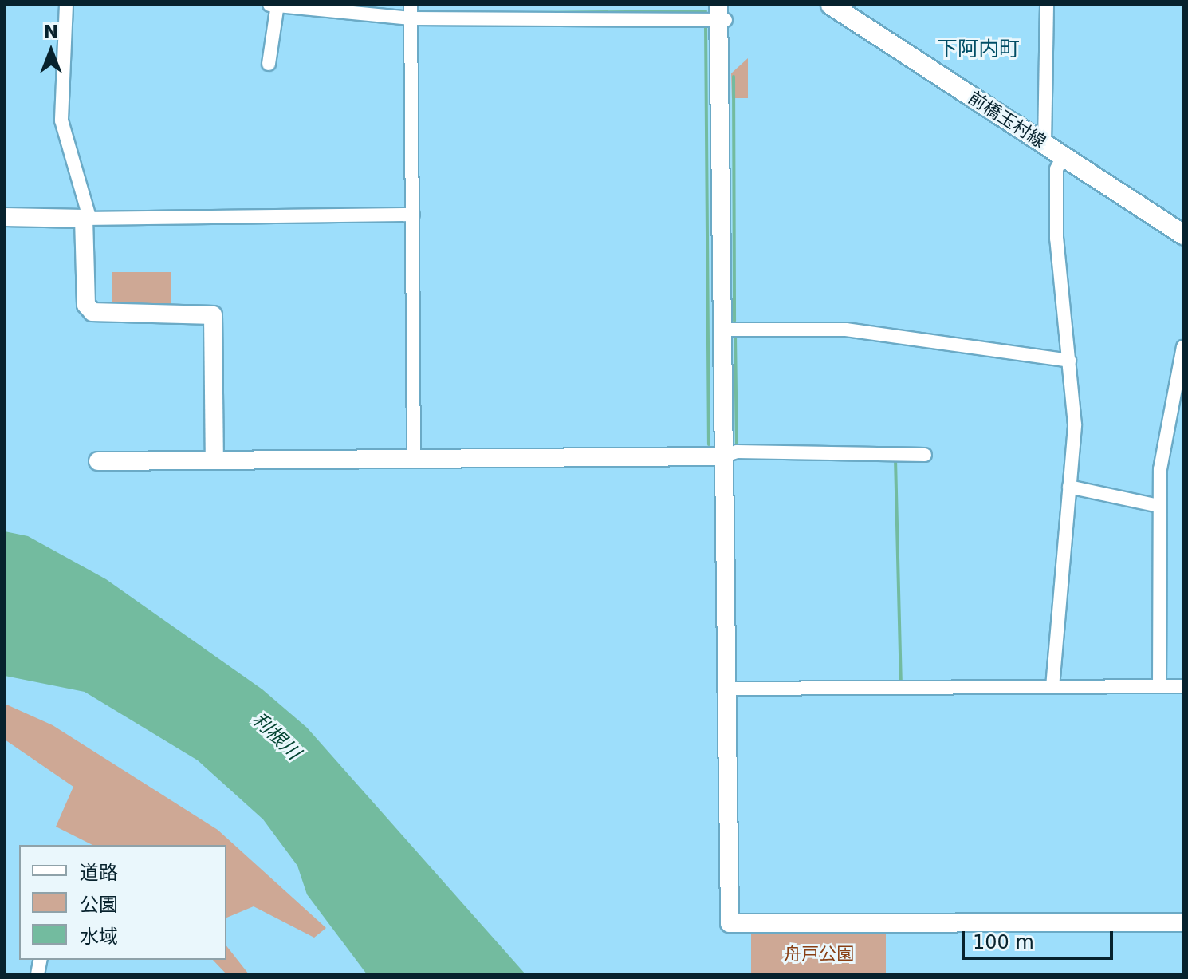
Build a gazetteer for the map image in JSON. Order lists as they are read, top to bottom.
{
  "streets": {
    "main road": ["前橋玉村線"]
  },
  "districts": ["下阿内町"],
  "water": ["利根川"],
  "parks": ["舟戸公園"],
  "legend": ["道路", "公園", "水域"],
  "scale_bar": "100 m",
  "north": "top"
}
